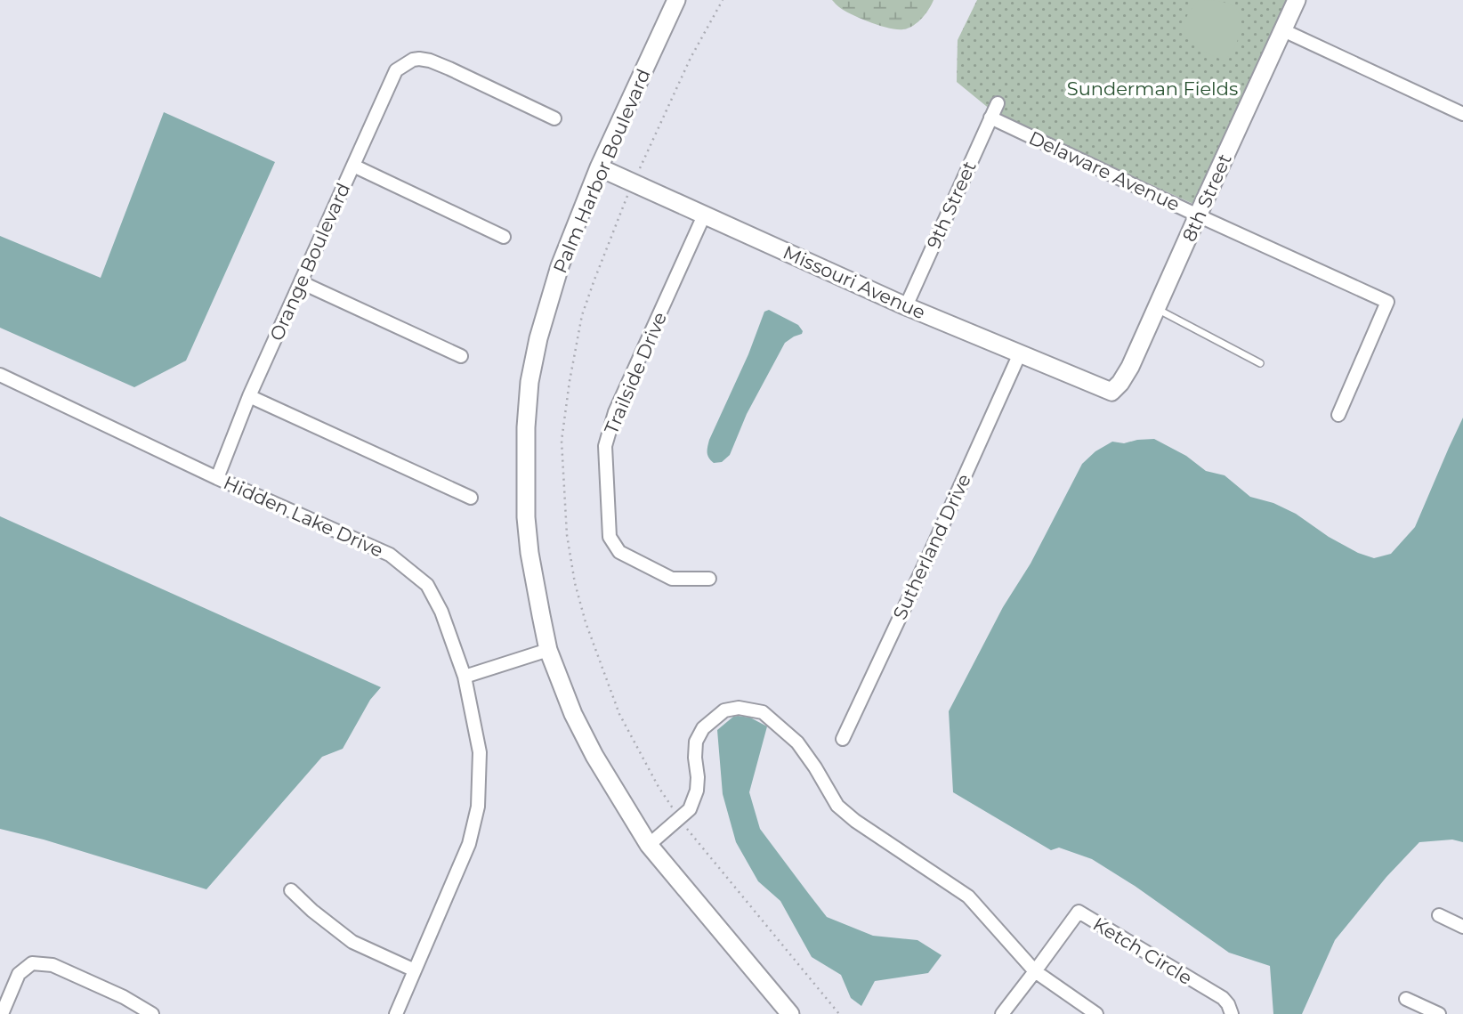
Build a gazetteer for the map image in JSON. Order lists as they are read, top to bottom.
{
  "streets": {
    "main road": ["Palm Harbor Boulevard", "8th Street", "Missouri Avenue"],
    "street": [
      "Delaware Avenue",
      "9th Street",
      "Orange Boulevard",
      "Trailside Drive",
      "Hidden Lake Drive",
      "Sutherland Drive",
      "Ketch Circle"
    ]
  },
  "crossings": [
    ["Palm Harbor Boulevard", "Missouri Avenue"],
    ["Delaware Avenue", "8th Street"],
    ["Delaware Avenue", "9th Street"],
    ["8th Street", "Missouri Avenue"],
    ["9th Street", "Missouri Avenue"],
    ["Orange Boulevard", "Hidden Lake Drive"],
    ["Missouri Avenue", "Trailside Drive"],
    ["Missouri Avenue", "Sutherland Drive"]
  ],
  "parks": ["Sunderman Fields"]
}
